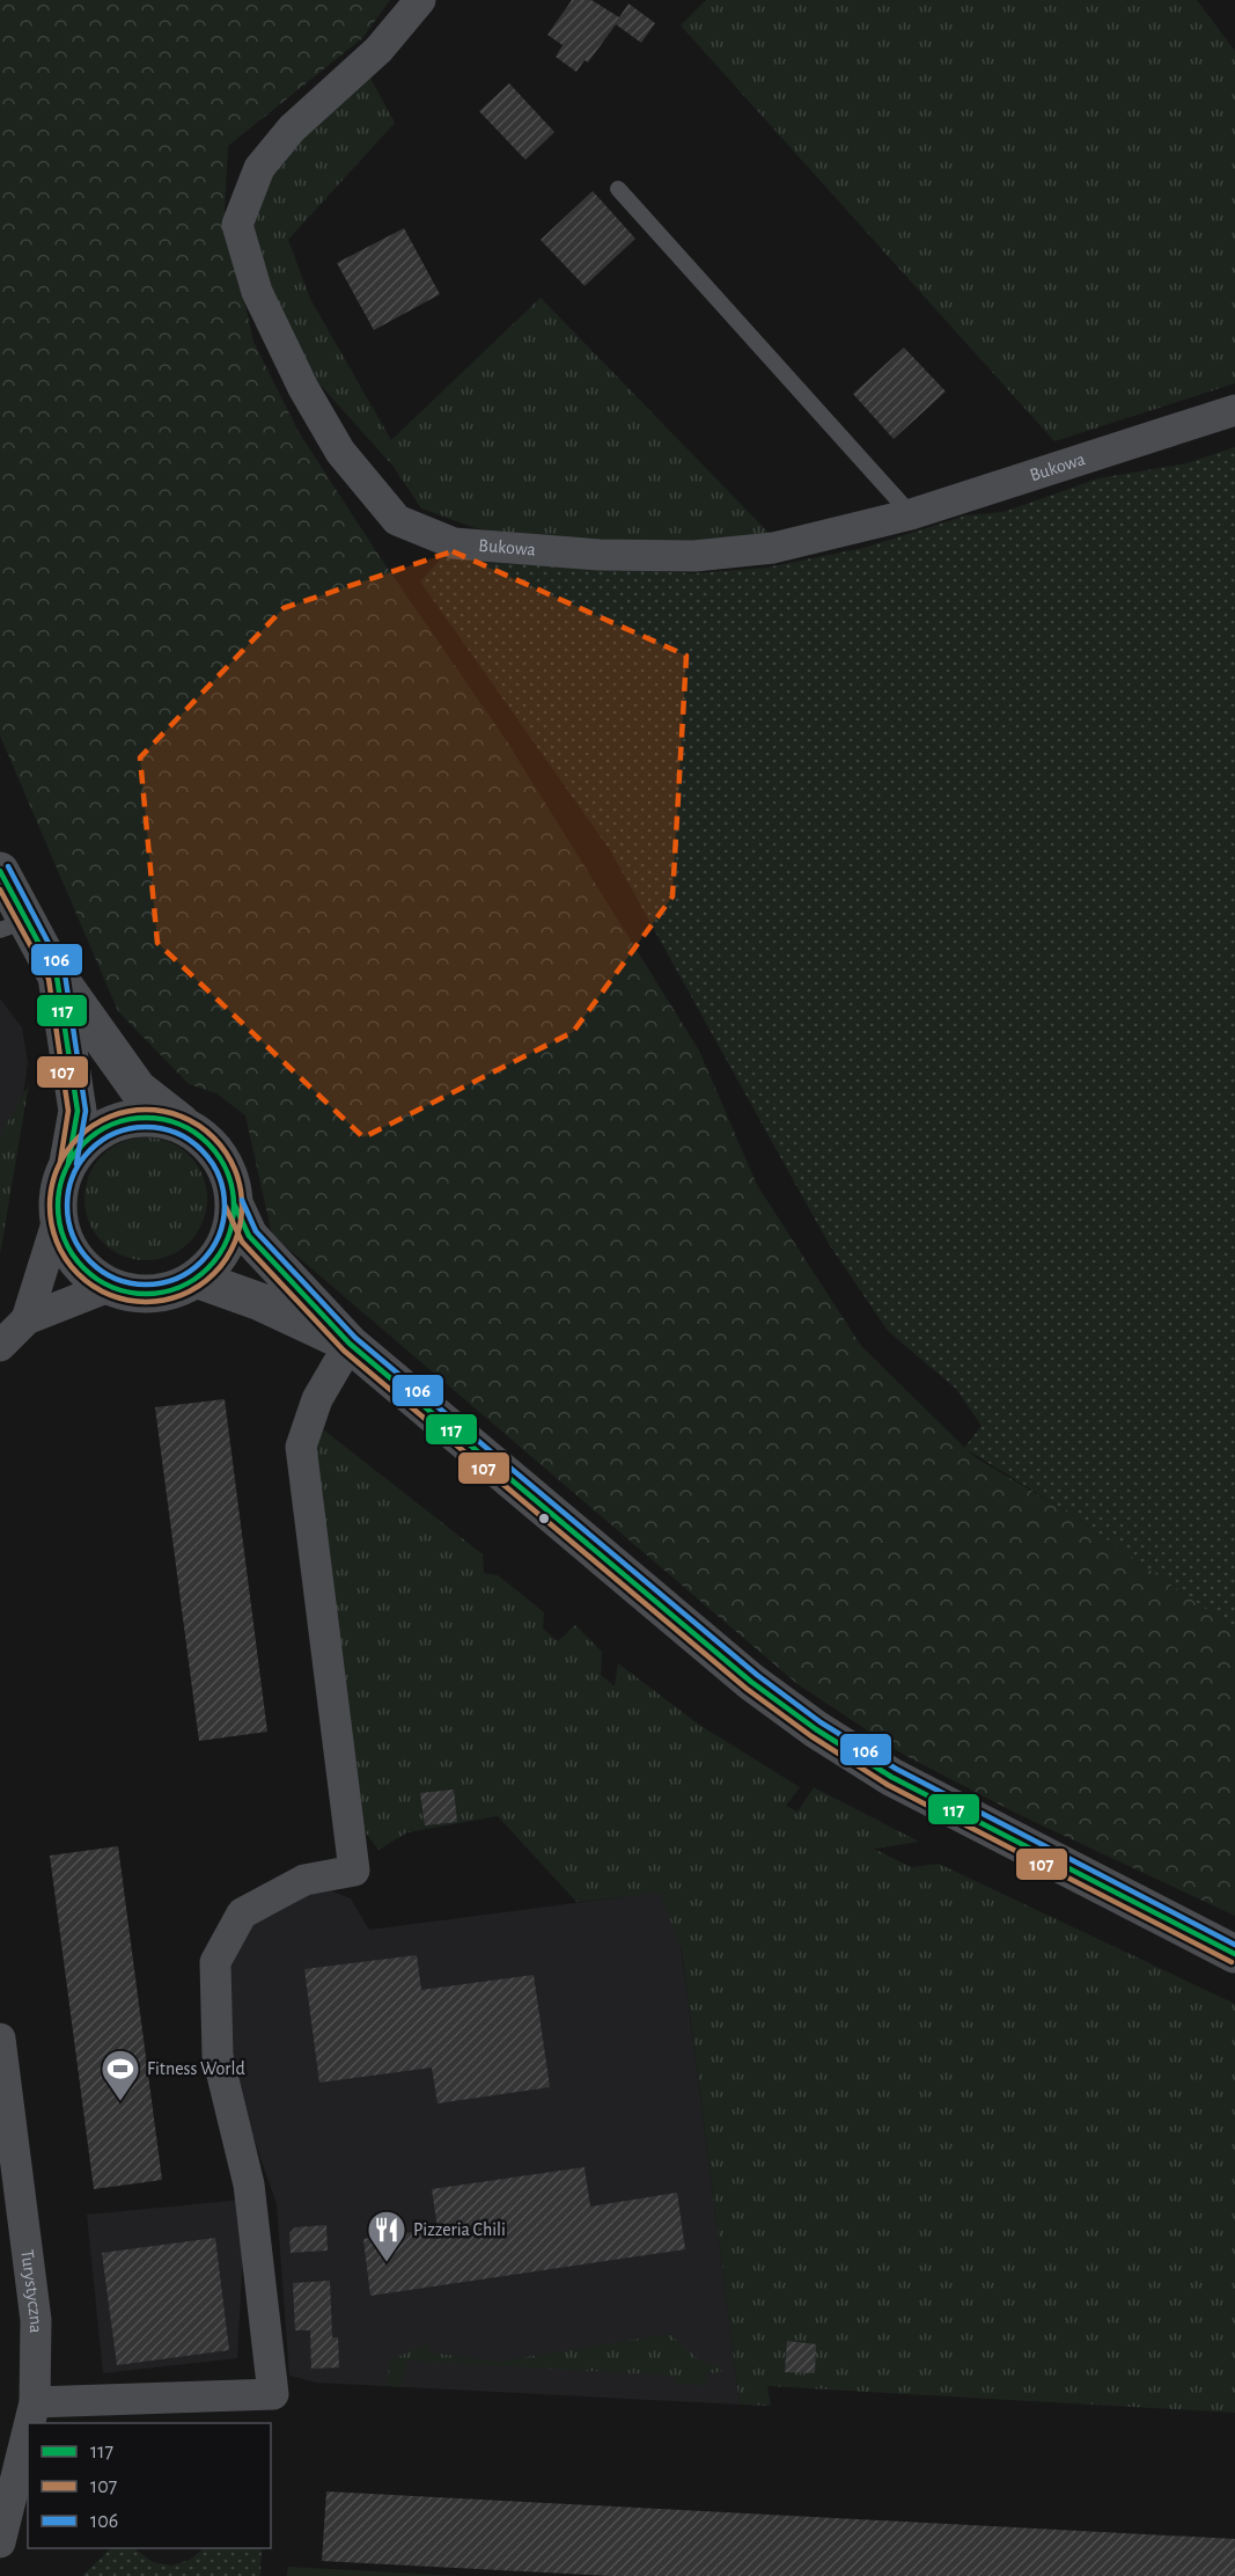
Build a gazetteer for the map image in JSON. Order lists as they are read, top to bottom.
{
  "streets": {
    "street": ["Bukowa", "Turystyczna"]
  },
  "places": {
    "sports": ["Fitness World"],
    "restaurant": ["Pizzeria Chili"]
  },
  "lines": ["transit line 106", "transit line 117", "transit line 107"],
  "legend": ["117", "107", "106"]
}
